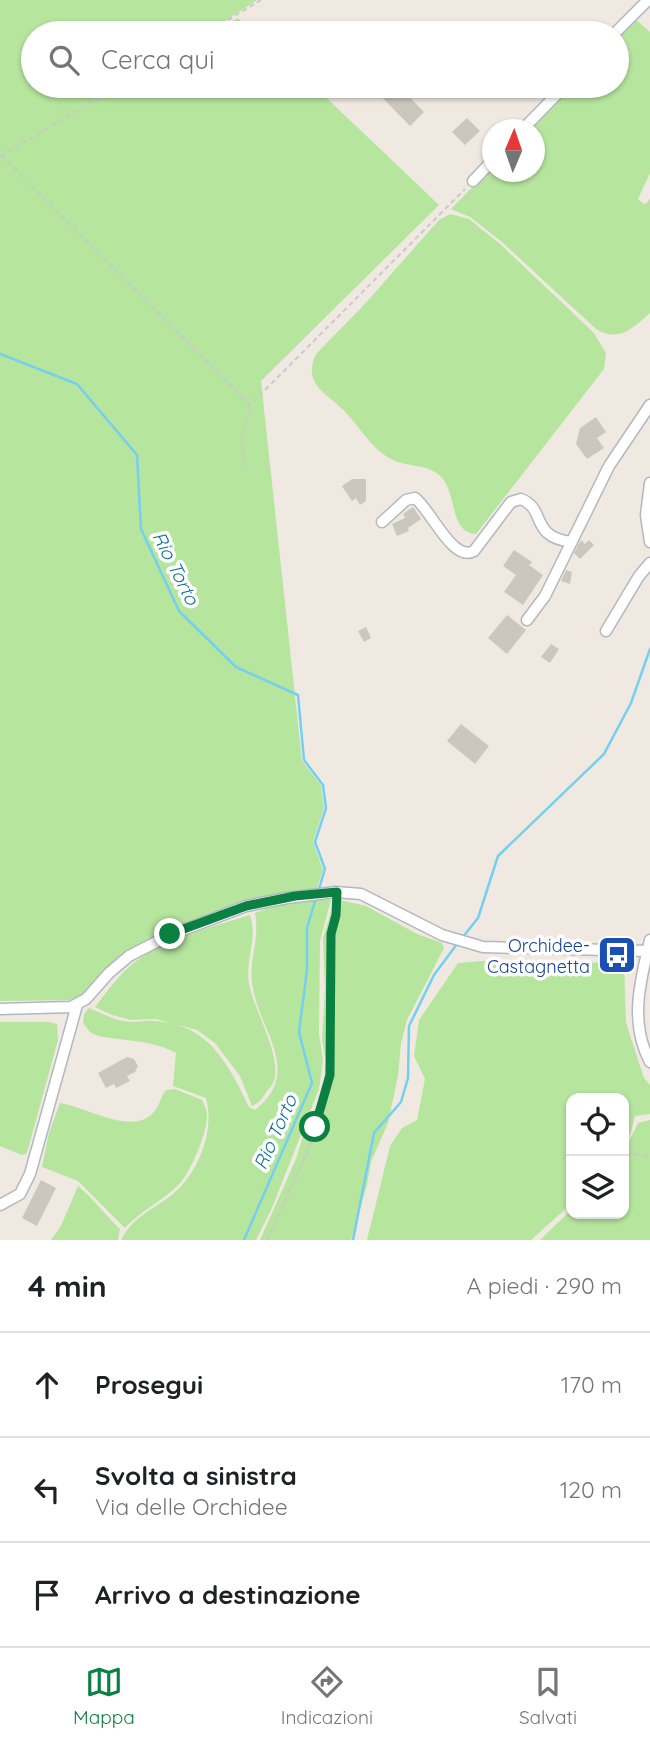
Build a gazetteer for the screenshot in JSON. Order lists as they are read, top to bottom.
{
  "water": ["Rio Torto"],
  "places": {
    "bus stop": ["Orchidee- Castagnetta"]
  },
  "north": "top",
  "page": {
    "search": "Cerca qui",
    "heading": ["4 min", "A piedi · 290 m"],
    "list": [
      ["Prosegui", "170 m"],
      ["Svolta a sinistra", "Via delle Orchidee", "120 m"],
      "Arrivo a destinazione"
    ],
    "nav": ["Mappa", "Indicazioni", "Salvati"]
  }
}
